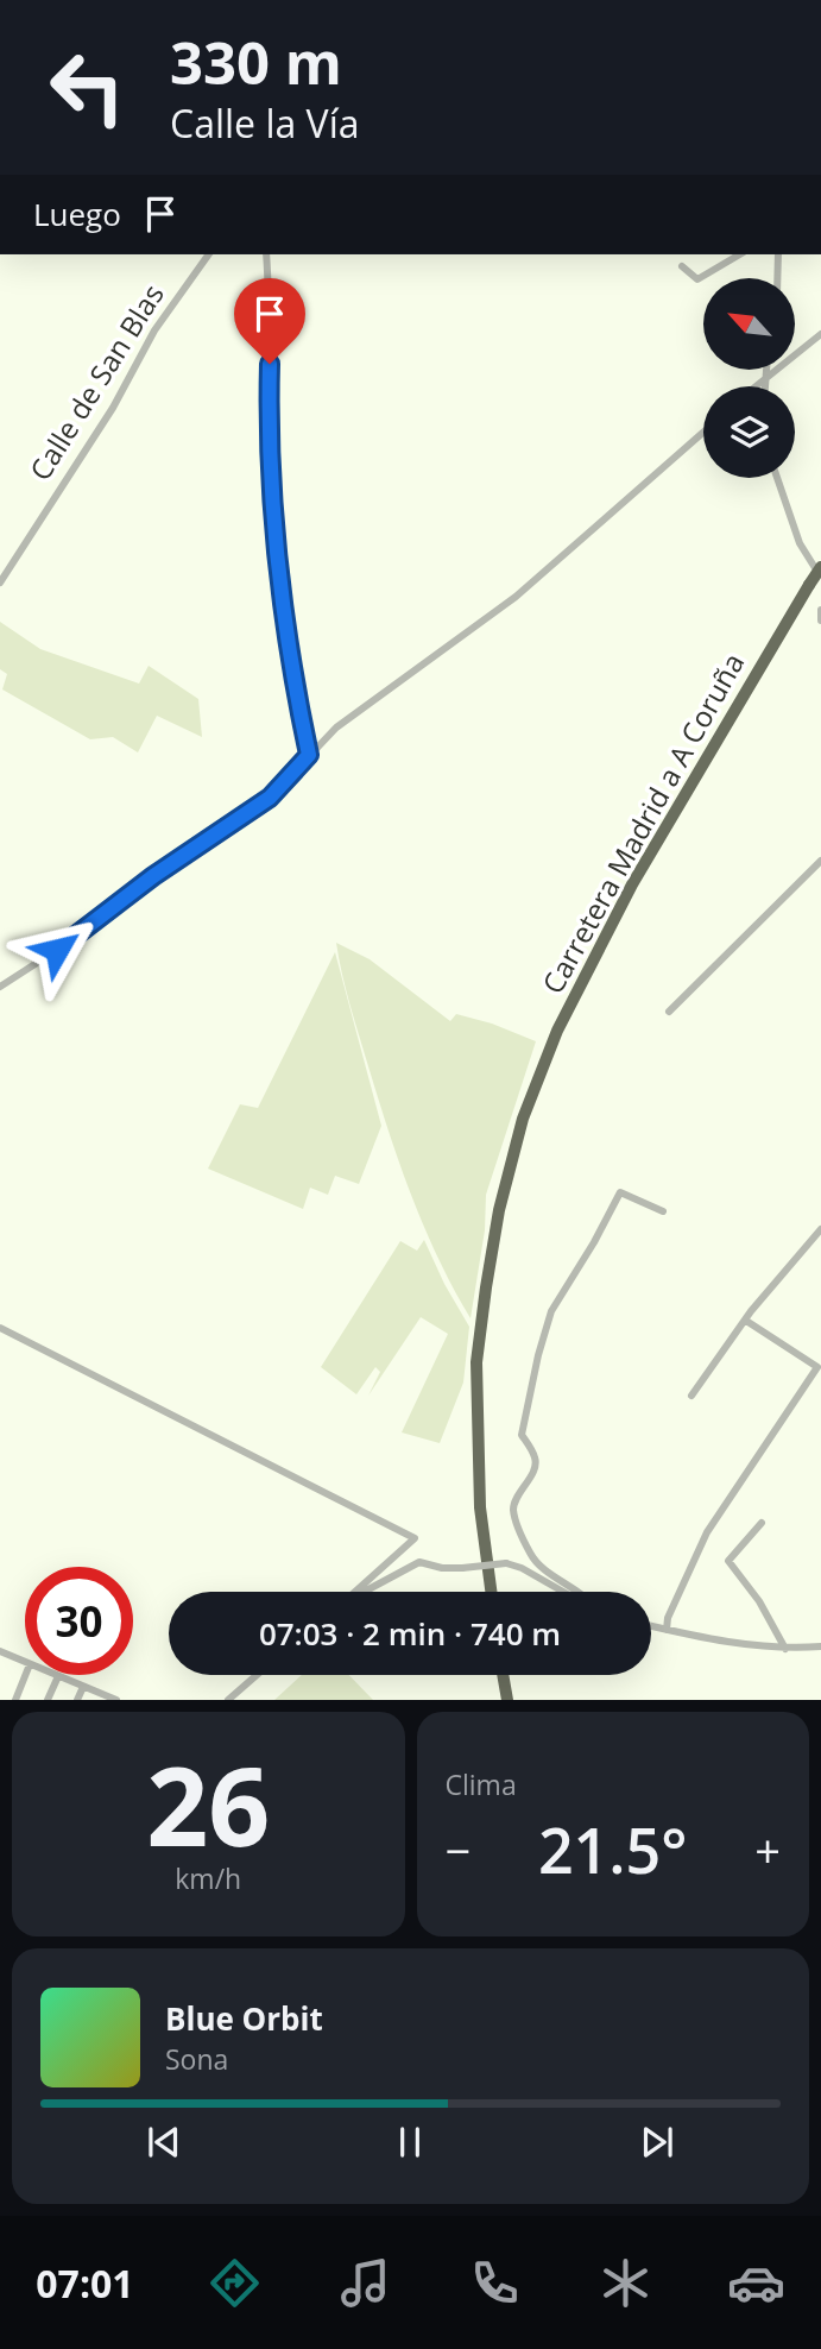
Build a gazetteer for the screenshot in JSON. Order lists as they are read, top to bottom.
{
  "streets": {
    "highway": ["Carretera Madrid a A Coruña"],
    "street": ["Calle de San Blas"]
  },
  "north": "top left",
  "page": {
    "turn": ["330 m", "Calle la Vía"],
    "then": "Luego",
    "limit": "30",
    "trip": "07:03 · 2 min · 740 m",
    "tile": [
      ["26", "km/h"],
      "Clima"
    ],
    "heat": ["−", "21.5°", "+"],
    "song": ["Blue Orbit", "Sona"],
    "tabs": "07:01"
  }
}
